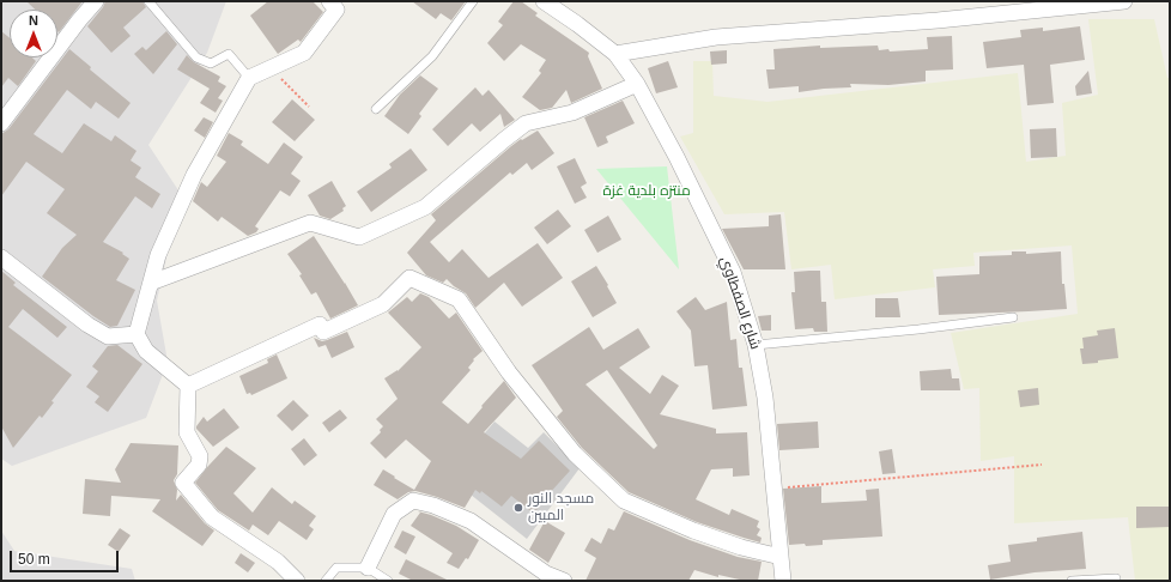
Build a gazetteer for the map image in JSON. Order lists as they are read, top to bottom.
{
  "streets": {
    "street": ["شارع الصفطاوي"]
  },
  "parks": ["منتزه بلدية غزة"],
  "places": ["مسجد النور المبين"],
  "scale_bar": "50 m",
  "north": "top"
}
